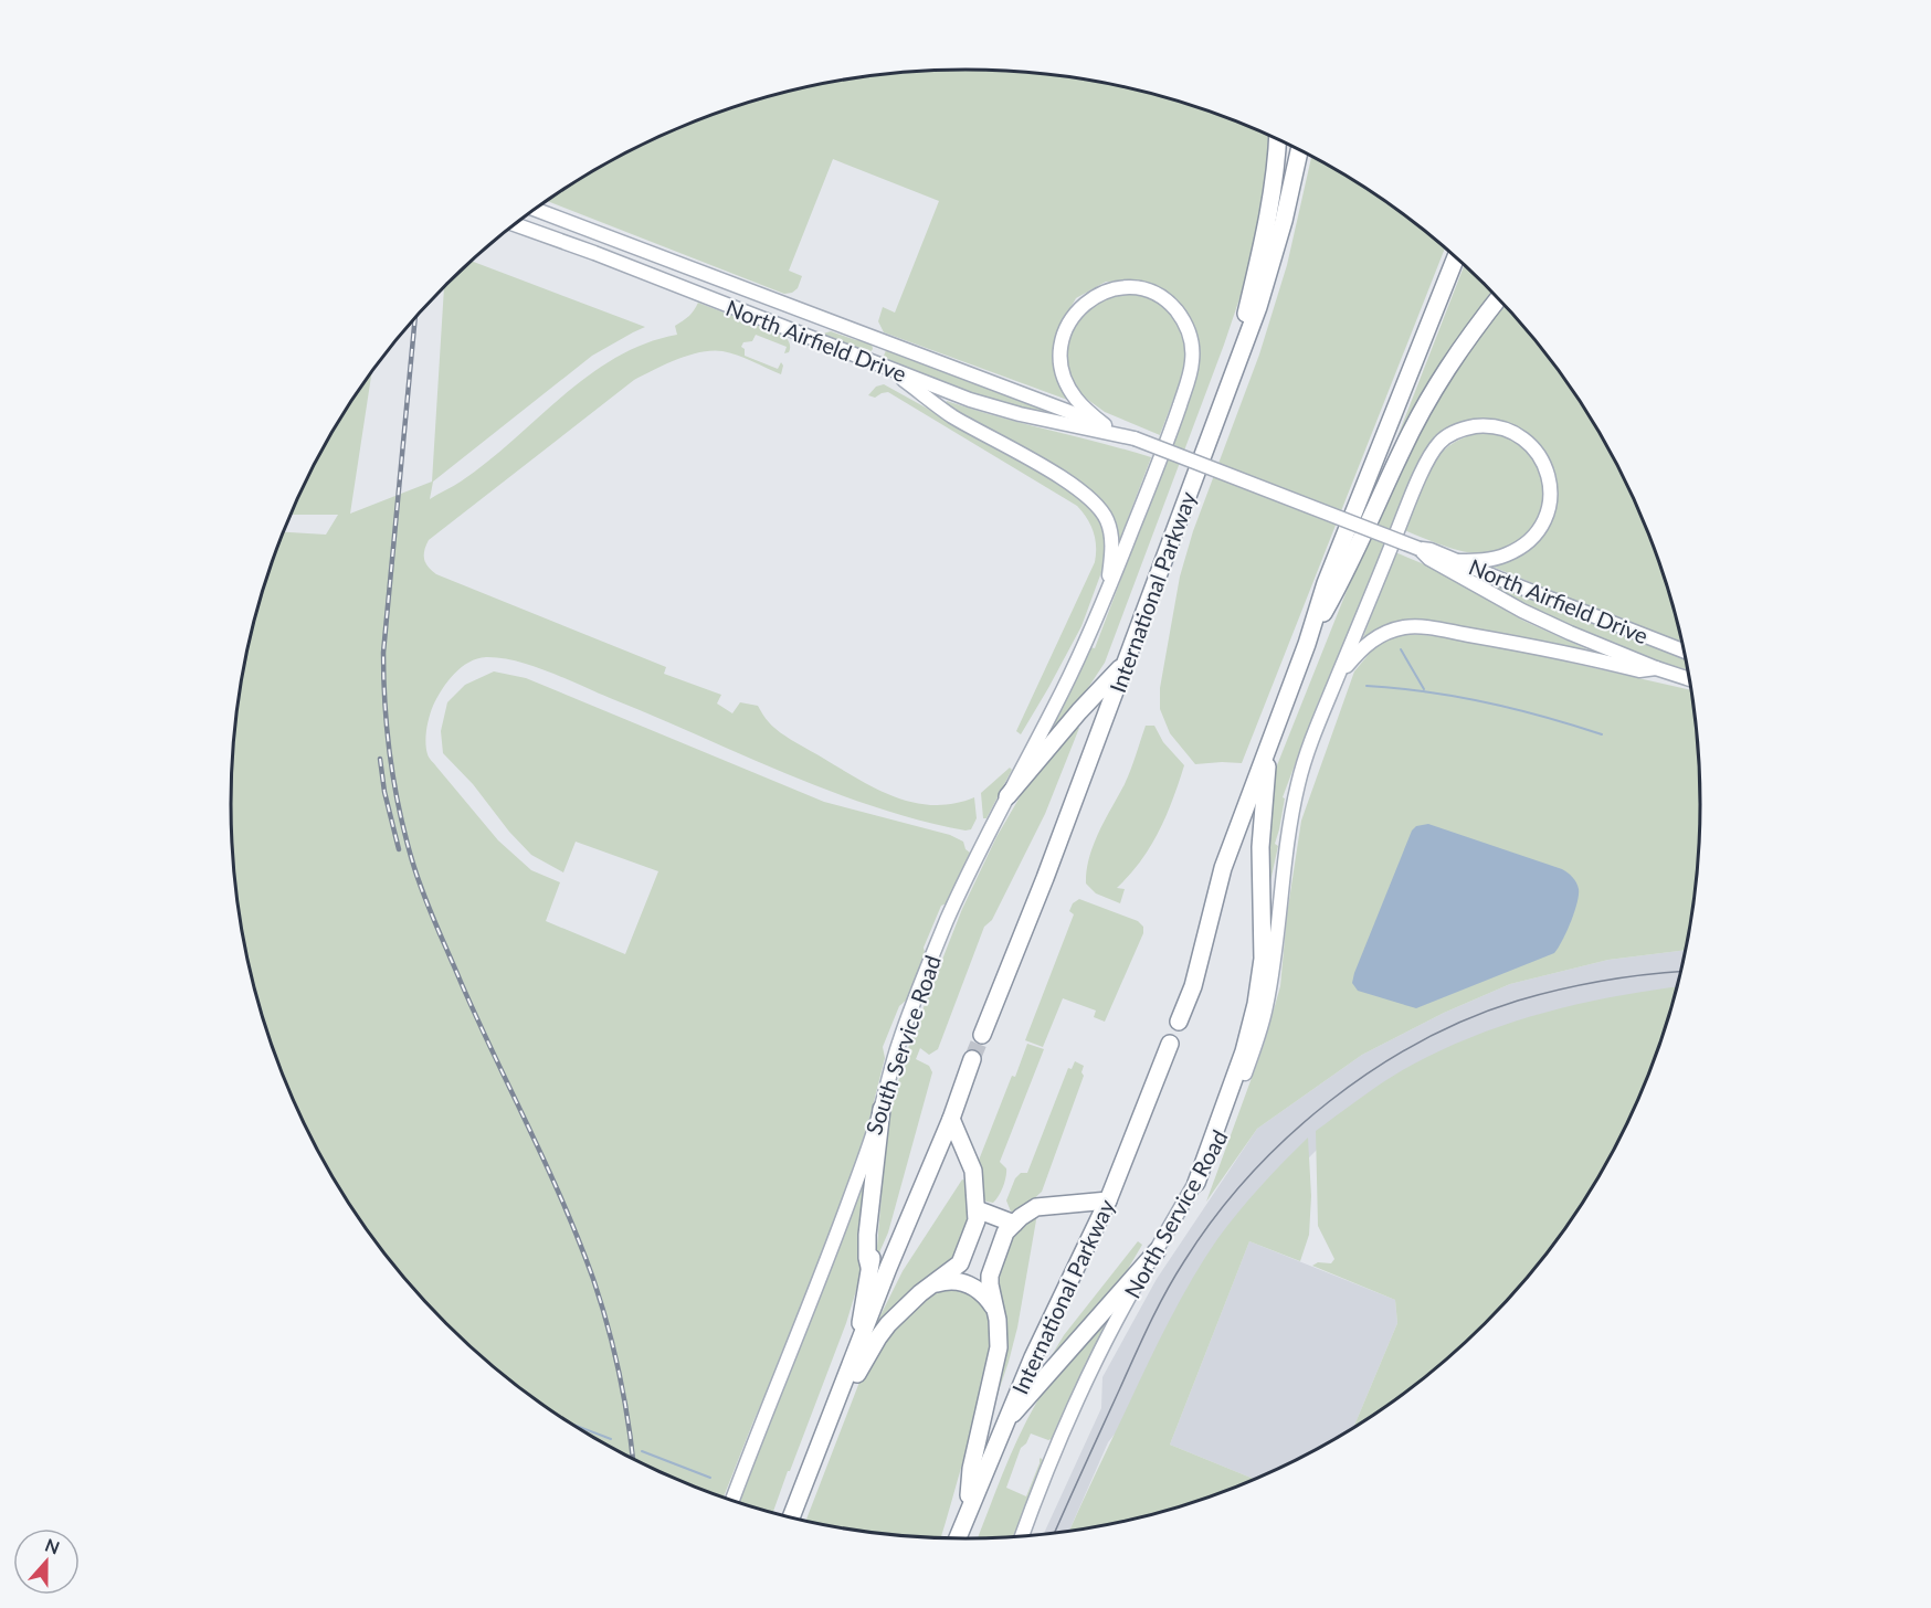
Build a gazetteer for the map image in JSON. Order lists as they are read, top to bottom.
{
  "streets": {
    "highway": ["International Parkway"],
    "main road": ["North Airfield Drive", "South Service Road", "North Service Road"]
  },
  "crossings": [
    ["North Airfield Drive", "North Service Road"]
  ],
  "north": "top"
}
